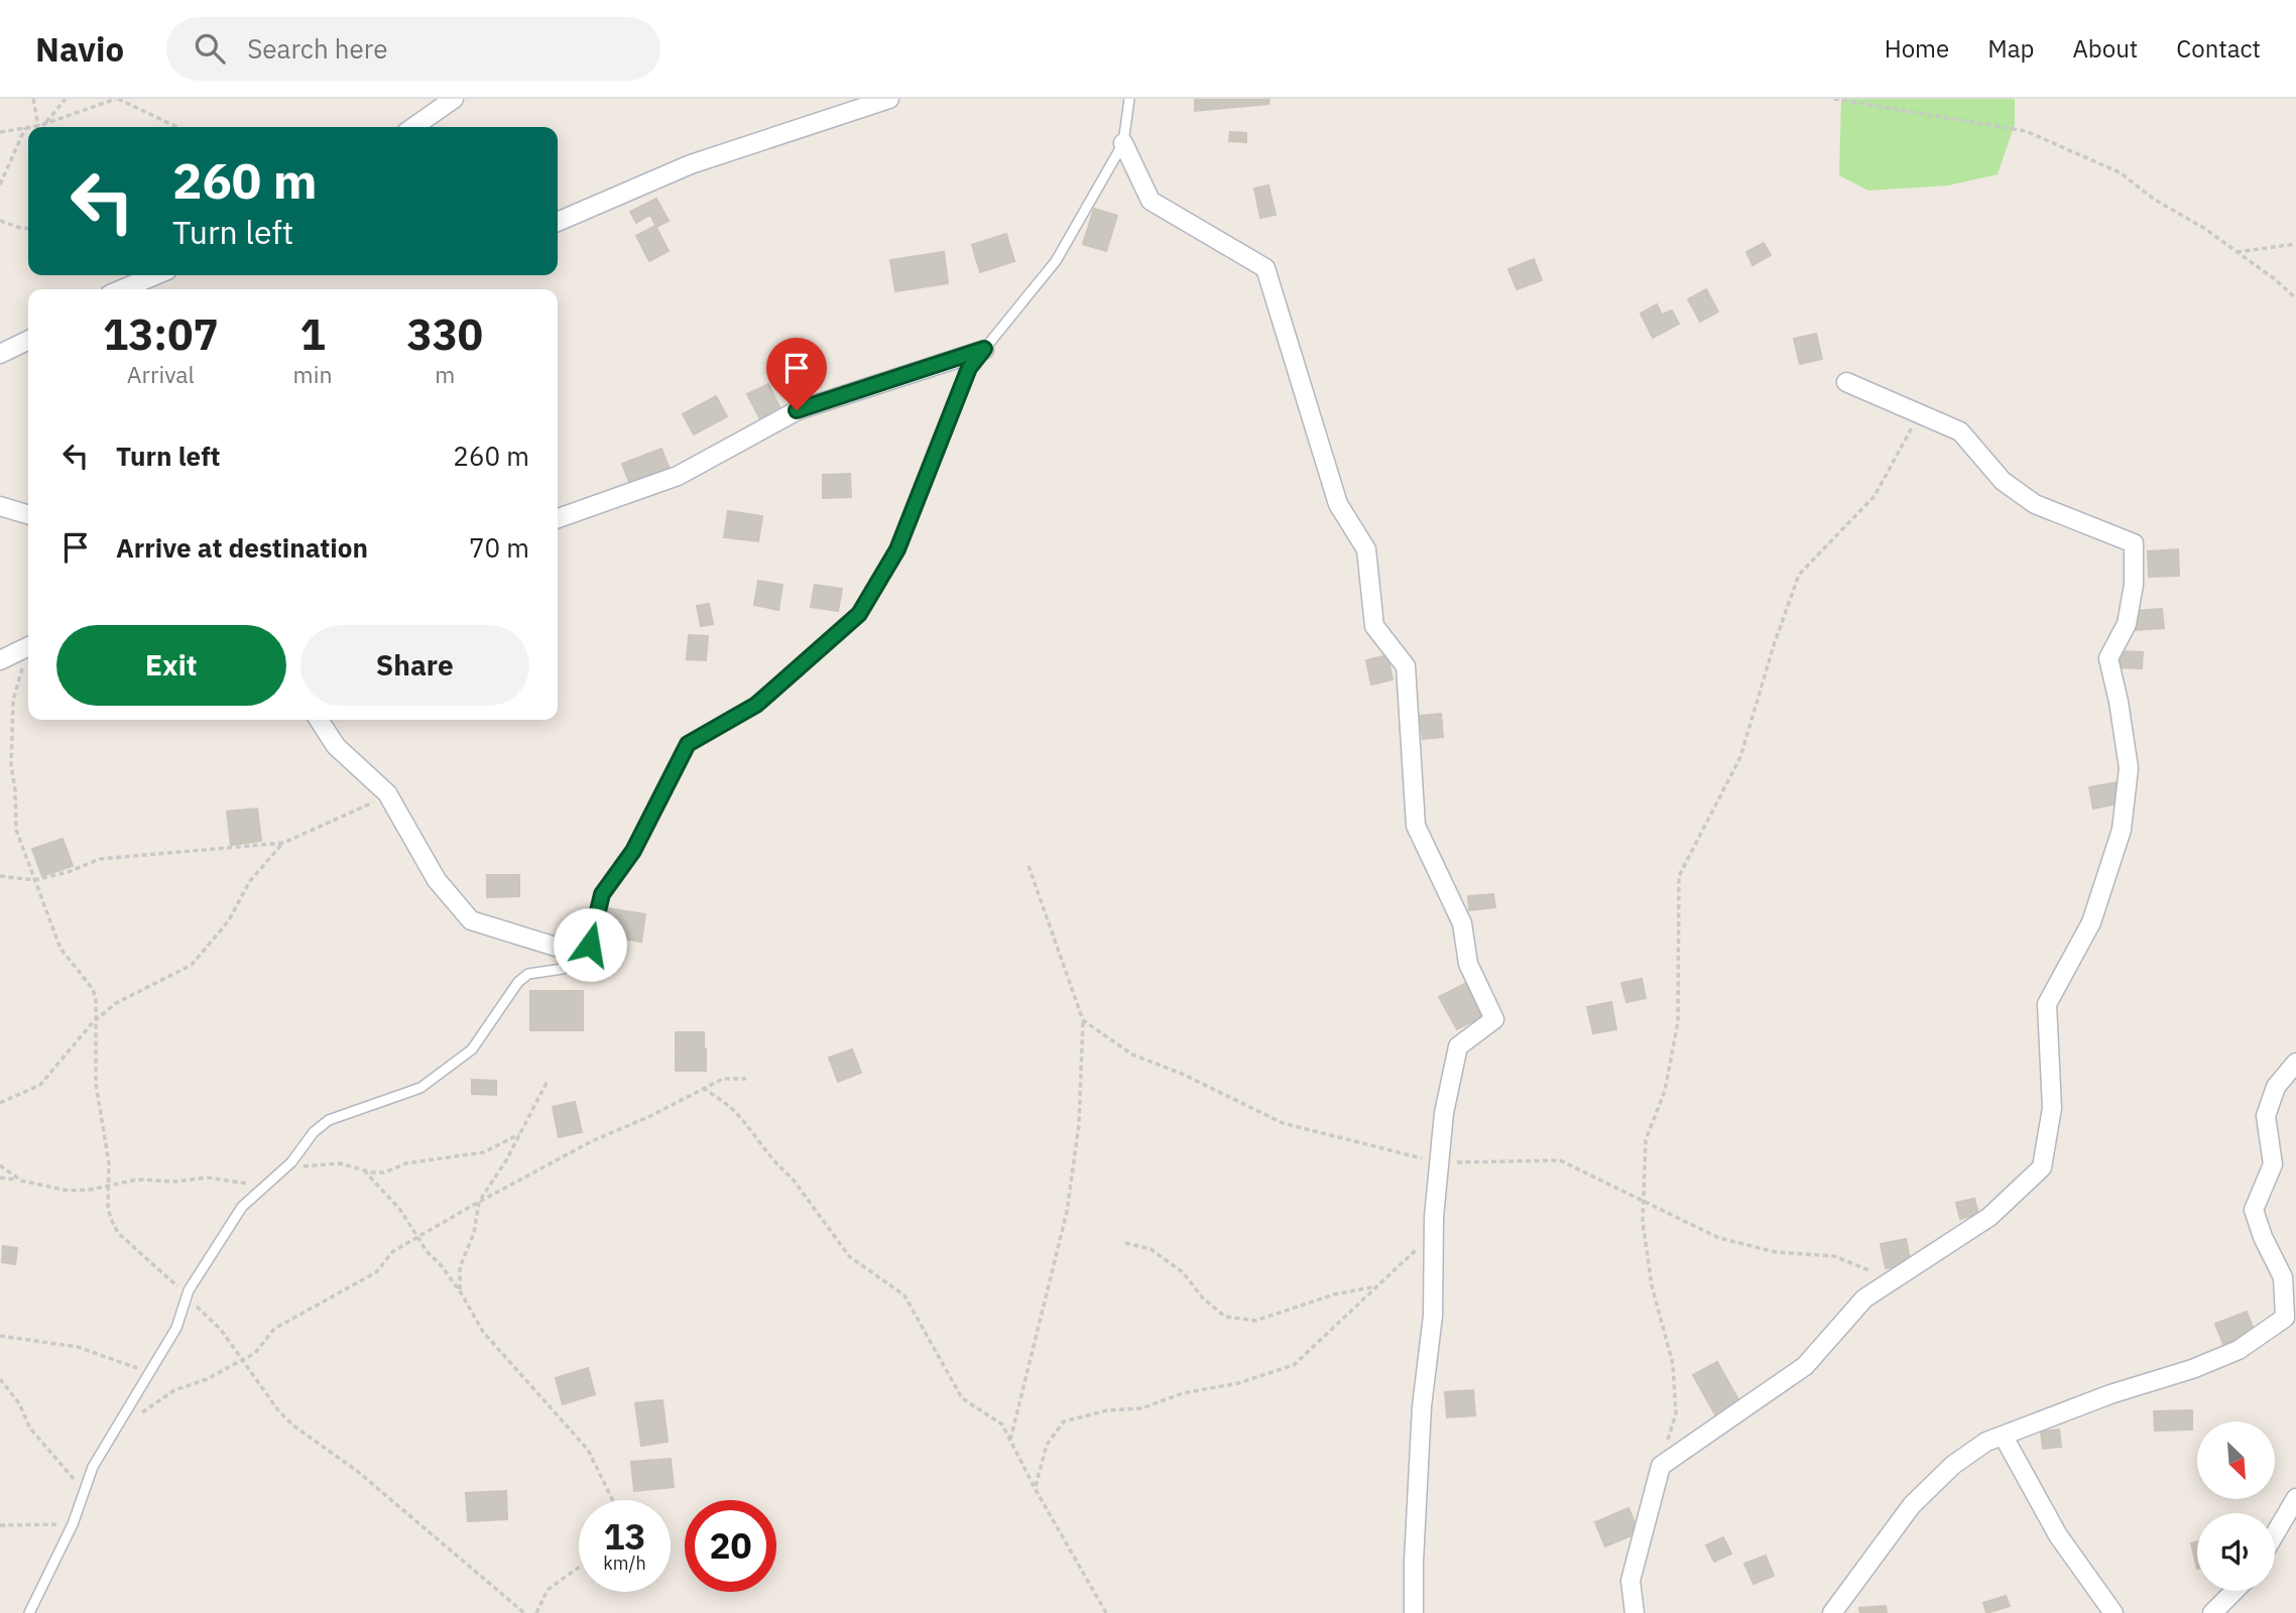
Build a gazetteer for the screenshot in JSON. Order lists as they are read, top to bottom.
{
  "north": "bottom right",
  "page": {
    "header": "Navio",
    "search": "Search here",
    "nav": [
      "Home",
      "Map",
      "About",
      "Contact"
    ],
    "turn": ["260 m", "Turn left"],
    "eta": [
      "13:07",
      "Arrival",
      "1",
      "min",
      "330",
      "m"
    ],
    "list": [
      {
        "name": "Turn left",
        "value": "260 m"
      },
      {
        "name": "Arrive at destination",
        "value": "70 m"
      }
    ],
    "buttons": ["Exit", "Share"],
    "speed": "13 km/h",
    "limit": "20"
  }
}
